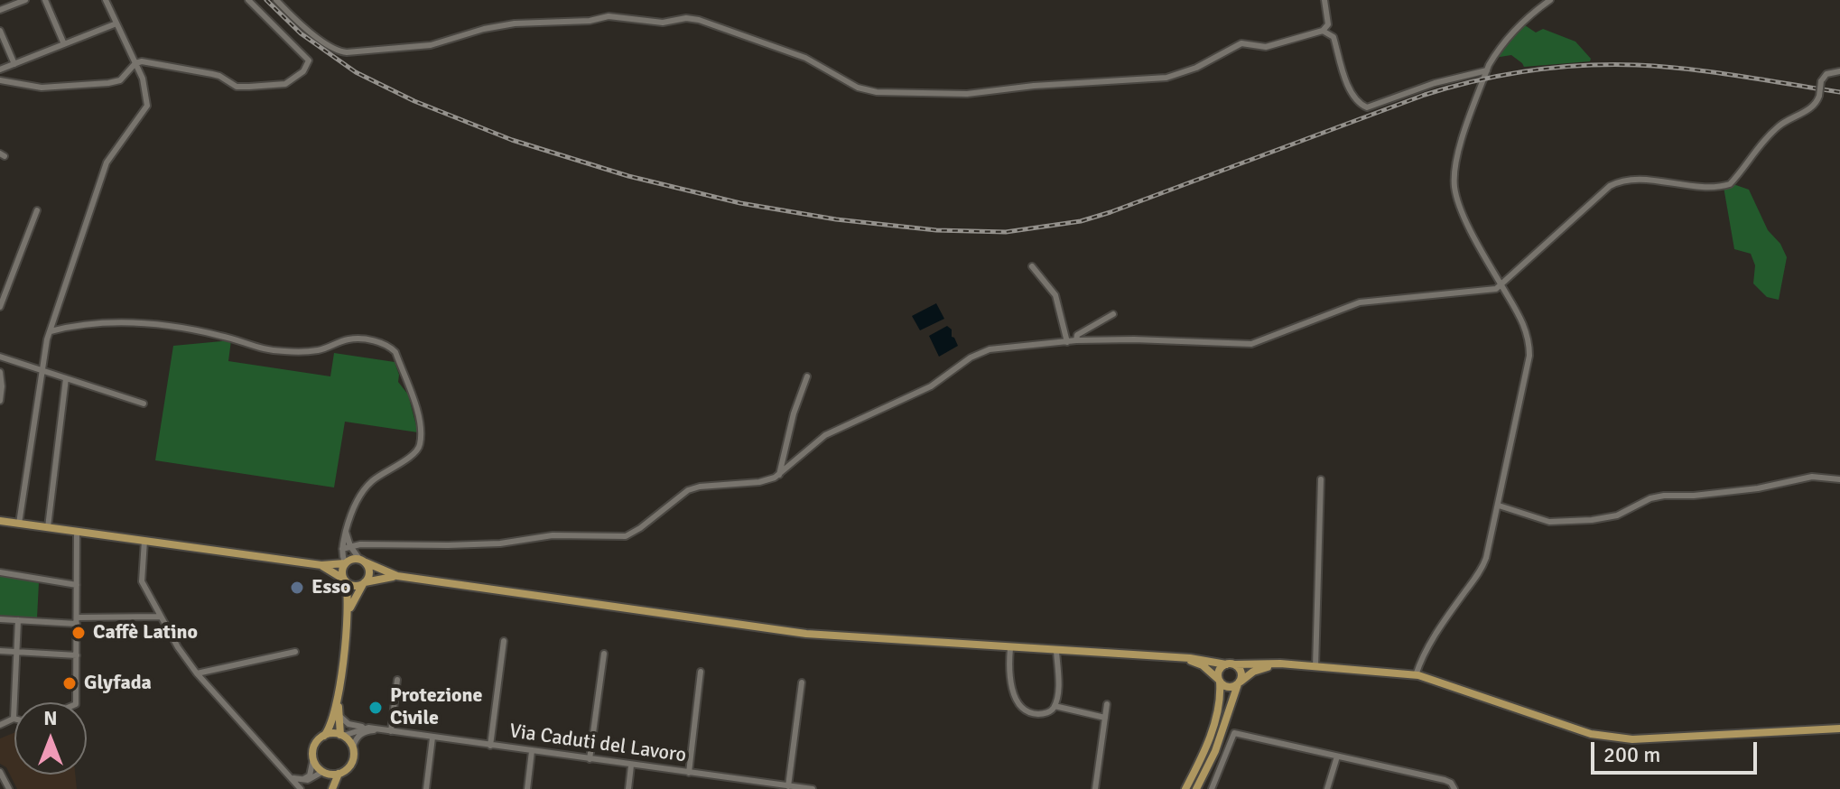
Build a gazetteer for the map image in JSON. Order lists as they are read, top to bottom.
{
  "streets": {
    "street": ["Via Caduti del Lavoro"]
  },
  "places": [
    "Esso",
    "Caffè Latino",
    "Glyfada",
    "Protezione Civile"
  ],
  "scale_bar": "200 m",
  "north": "top"
}
